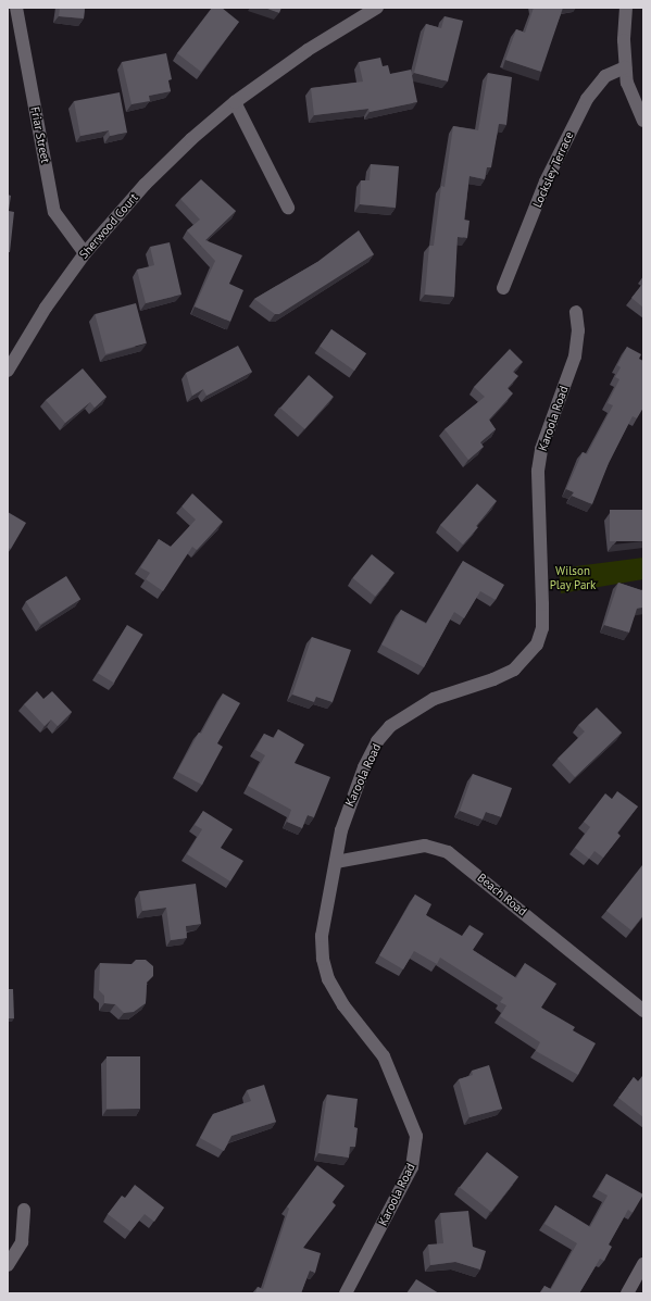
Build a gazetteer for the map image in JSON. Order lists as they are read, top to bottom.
{
  "streets": {
    "street": [
      "Friar Street",
      "Locksley Terrace",
      "Sherwood Court",
      "Karoola Road",
      "Beach Road"
    ]
  },
  "crossings": [
    ["Friar Street", "Sherwood Court"],
    ["Karoola Road", "Beach Road"]
  ],
  "parks": ["Wilson Play Park"]
}
